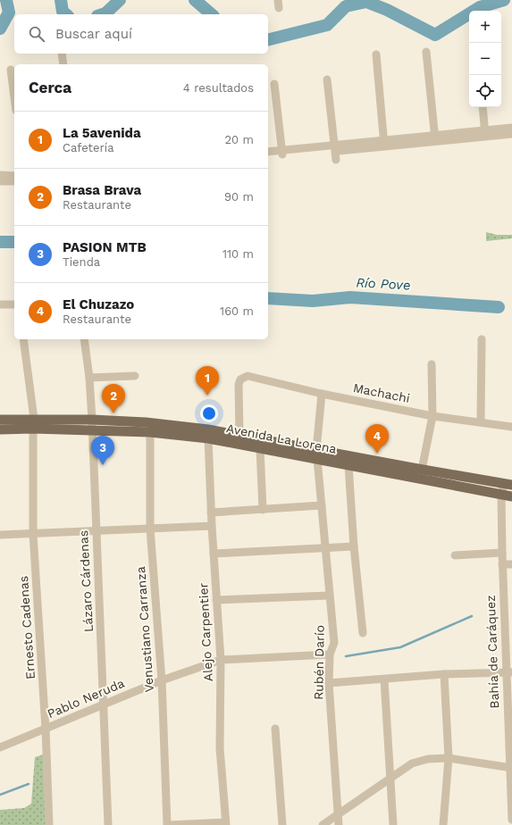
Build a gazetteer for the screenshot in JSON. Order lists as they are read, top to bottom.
{
  "streets": {
    "main road": ["Avenida La Lorena"],
    "street": [
      "Machachi",
      "Lázaro Cárdenas",
      "Ernesto Cadenas",
      "Venustiano Carranza",
      "Alejo Carpentier",
      "Bahía de Caráquez",
      "Rubén Darío",
      "Pablo Neruda"
    ]
  },
  "crossings": [
    ["Machachi", "Avenida La Lorena"],
    ["Machachi", "Rubén Darío"],
    ["Avenida La Lorena", "Lázaro Cárdenas"],
    ["Avenida La Lorena", "Ernesto Cadenas"],
    ["Avenida La Lorena", "Venustiano Carranza"],
    ["Avenida La Lorena", "Alejo Carpentier"],
    ["Avenida La Lorena", "Bahía de Caráquez"],
    ["Avenida La Lorena", "Rubén Darío"],
    ["Lázaro Cárdenas", "Pablo Neruda"],
    ["Ernesto Cadenas", "Pablo Neruda"],
    ["Venustiano Carranza", "Pablo Neruda"],
    ["Alejo Carpentier", "Pablo Neruda"],
    ["Rubén Darío", "Pablo Neruda"]
  ],
  "water": ["Río Pove"],
  "page": {
    "map_buttons": ["+", "−"],
    "search": "Buscar aquí",
    "heading": ["Cerca", "4 resultados"],
    "list": [
      {
        "mark": "1",
        "name": "La 5avenida",
        "note": "Cafetería",
        "value": "20 m"
      },
      {
        "mark": "2",
        "name": "Brasa Brava",
        "note": "Restaurante",
        "value": "90 m"
      },
      {
        "mark": "3",
        "name": "PASION MTB",
        "note": "Tienda",
        "value": "110 m"
      },
      {
        "mark": "4",
        "name": "El Chuzazo",
        "note": "Restaurante",
        "value": "160 m"
      }
    ],
    "pins": [
      "1",
      "2",
      "4",
      "3"
    ]
  }
}
